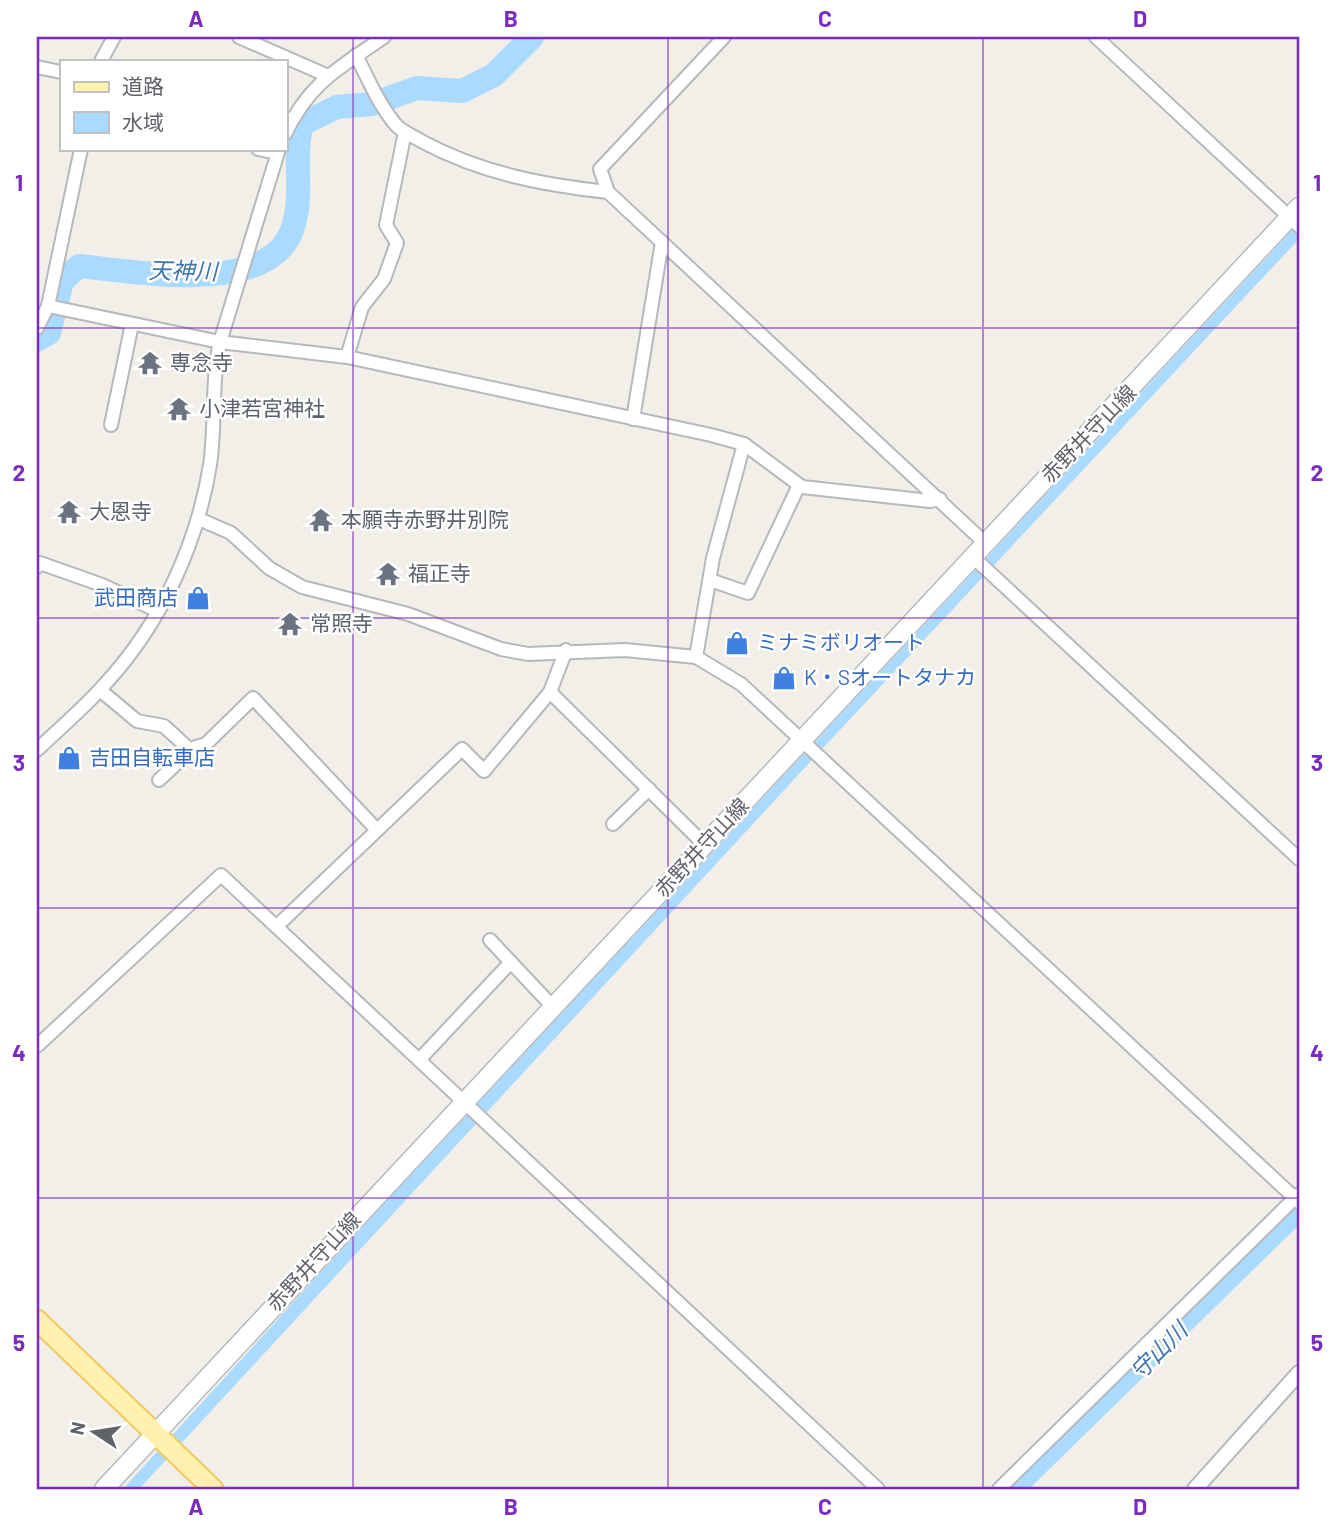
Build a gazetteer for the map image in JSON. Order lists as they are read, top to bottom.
{
  "streets": {
    "main road": ["赤野井守山線"]
  },
  "water": ["天神川", "守山川"],
  "places": {
    "temple": [
      "専念寺",
      "小津若宮神社",
      "大恩寺",
      "本願寺赤野井別院",
      "福正寺",
      "常照寺"
    ],
    "shop": [
      "武田商店",
      "ミナミボリオート",
      "K・Sオートタナカ",
      "吉田自転車店"
    ]
  },
  "legend": ["道路", "水域"],
  "north": "left",
  "grid": {
    "columns": [
      "A",
      "B",
      "C",
      "D"
    ],
    "rows": [
      "1",
      "2",
      "3",
      "4",
      "5"
    ]
  }
}
